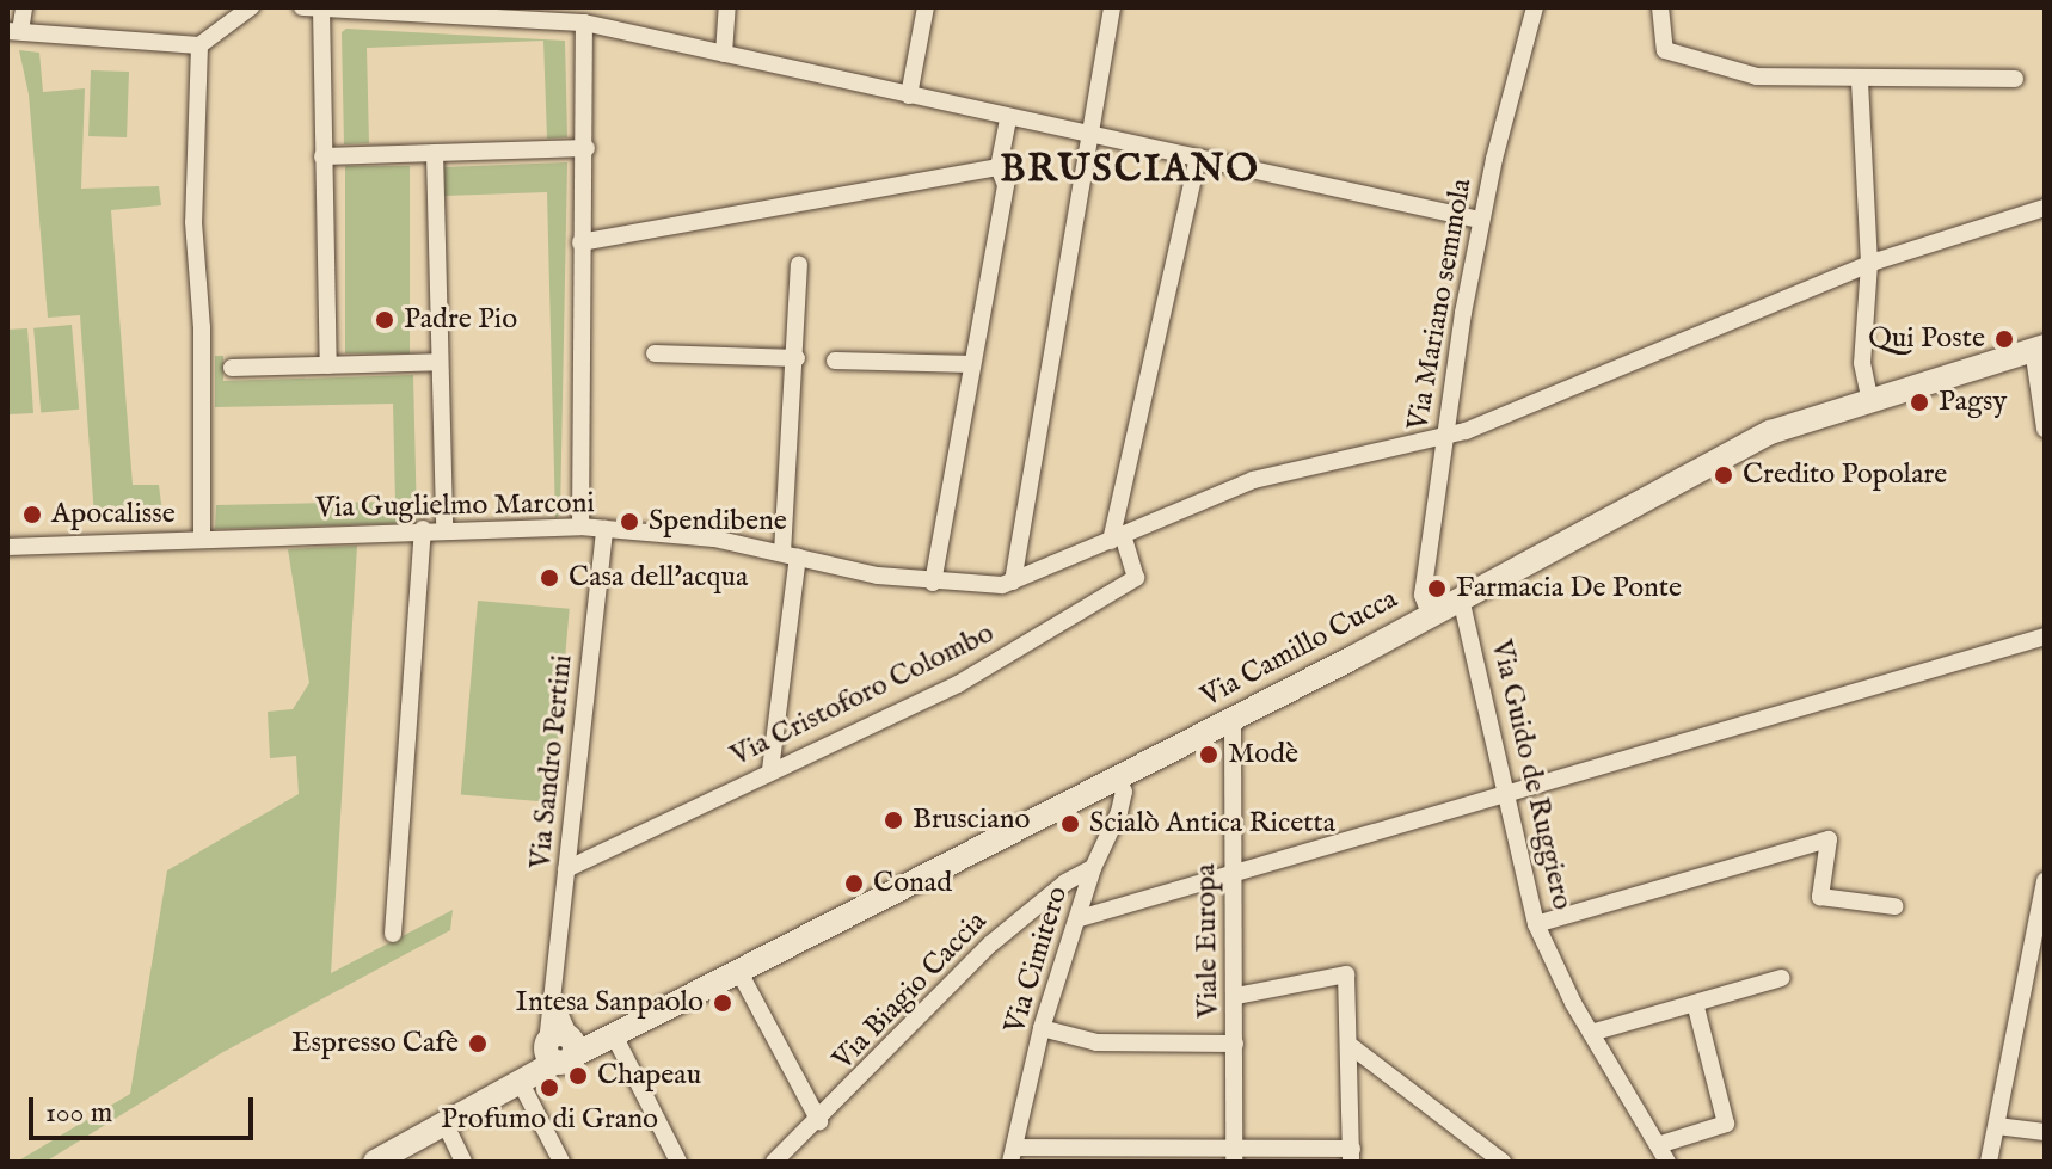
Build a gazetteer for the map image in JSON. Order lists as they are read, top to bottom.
{
  "streets": {
    "street": [
      "Via Mariano semmola",
      "Via Guglielmo Marconi",
      "Via Camillo Cucca",
      "Via Cristoforo Colombo",
      "Via Sandro Pertini",
      "Via Guido de Ruggiero",
      "Viale Europa",
      "Via Cimitero",
      "Via Biagio Caccia"
    ]
  },
  "crossings": [
    ["Via Mariano semmola", "Via Camillo Cucca"],
    ["Via Guglielmo Marconi", "Via Sandro Pertini"],
    ["Via Camillo Cucca", "Via Sandro Pertini"],
    ["Via Camillo Cucca", "Via Guido de Ruggiero"],
    ["Via Camillo Cucca", "Viale Europa"],
    ["Via Camillo Cucca", "Via Cimitero"],
    ["Via Cristoforo Colombo", "Via Sandro Pertini"],
    ["Via Cimitero", "Via Biagio Caccia"]
  ],
  "districts": ["BRUSCIANO"],
  "places": [
    "Padre Pio",
    "Qui Poste",
    "Pagsy",
    "Credito Popolare",
    "Apocalisse",
    "Spendibene",
    "Casa dell'acqua",
    "Farmacia De Ponte",
    "Modè",
    "Brusciano",
    "Scialò Antica Ricetta",
    "Conad",
    "Intesa Sanpaolo",
    "Espresso Cafè",
    "Chapeau",
    "Profumo di Grano"
  ],
  "scale_bar": "100 m"
}
